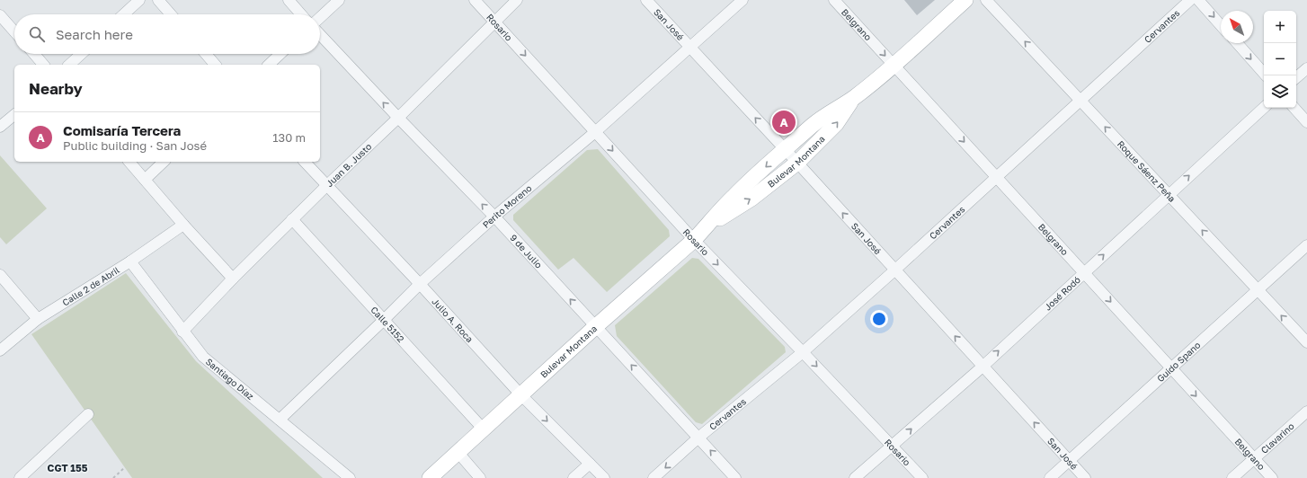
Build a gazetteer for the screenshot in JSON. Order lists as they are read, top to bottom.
{
  "streets": {
    "main road": ["Bulevar Montana"],
    "street": [
      "San José",
      "Belgrano",
      "Cervantes",
      "Rosario",
      "Juan B. Justo",
      "Roque Sáenz Peña",
      "Perito Moreno",
      "9 de Julio",
      "Calle 2 de Abril",
      "José Rodó",
      "Julio A. Roca",
      "Calle 5152",
      "Guido Spano",
      "Santiago Díaz",
      "Clavarino"
    ]
  },
  "crossings": [
    ["San José", "Cervantes"],
    ["San José", "Bulevar Montana"],
    ["San José", "Perito Moreno"],
    ["San José", "José Rodó"],
    ["San José", "Guido Spano"],
    ["Belgrano", "Cervantes"],
    ["Belgrano", "Bulevar Montana"],
    ["Belgrano", "José Rodó"],
    ["Belgrano", "Guido Spano"],
    ["Belgrano", "Clavarino"],
    ["Cervantes", "Rosario"],
    ["Cervantes", "Roque Sáenz Peña"],
    ["Cervantes", "9 de Julio"],
    ["Rosario", "Bulevar Montana"],
    ["Rosario", "Juan B. Justo"],
    ["Rosario", "Perito Moreno"],
    ["Rosario", "José Rodó"],
    ["Bulevar Montana", "9 de Julio"],
    ["Bulevar Montana", "Julio A. Roca"],
    ["Bulevar Montana", "Calle 5152"],
    ["Juan B. Justo", "9 de Julio"],
    ["Juan B. Justo", "Julio A. Roca"],
    ["Juan B. Justo", "Calle 5152"],
    ["Juan B. Justo", "Santiago Díaz"],
    ["Roque Sáenz Peña", "José Rodó"],
    ["Roque Sáenz Peña", "Guido Spano"],
    ["Perito Moreno", "9 de Julio"],
    ["Perito Moreno", "Julio A. Roca"],
    ["Perito Moreno", "Calle 5152"],
    ["Perito Moreno", "Santiago Díaz"],
    ["Calle 2 de Abril", "Santiago Díaz"]
  ],
  "one_way": [
    "San José",
    "Belgrano",
    "Rosario",
    "Roque Sáenz Peña",
    "9 de Julio",
    "José Rodó"
  ],
  "districts": ["CGT 155"],
  "north": "top left",
  "page": {
    "map_buttons": ["+", "−"],
    "search": "Search here",
    "heading": "Nearby",
    "pins": "A",
    "list": [
      {
        "mark": "A",
        "name": "Comisaría Tercera",
        "note": "Public building · San José",
        "value": "130 m"
      }
    ]
  }
}
